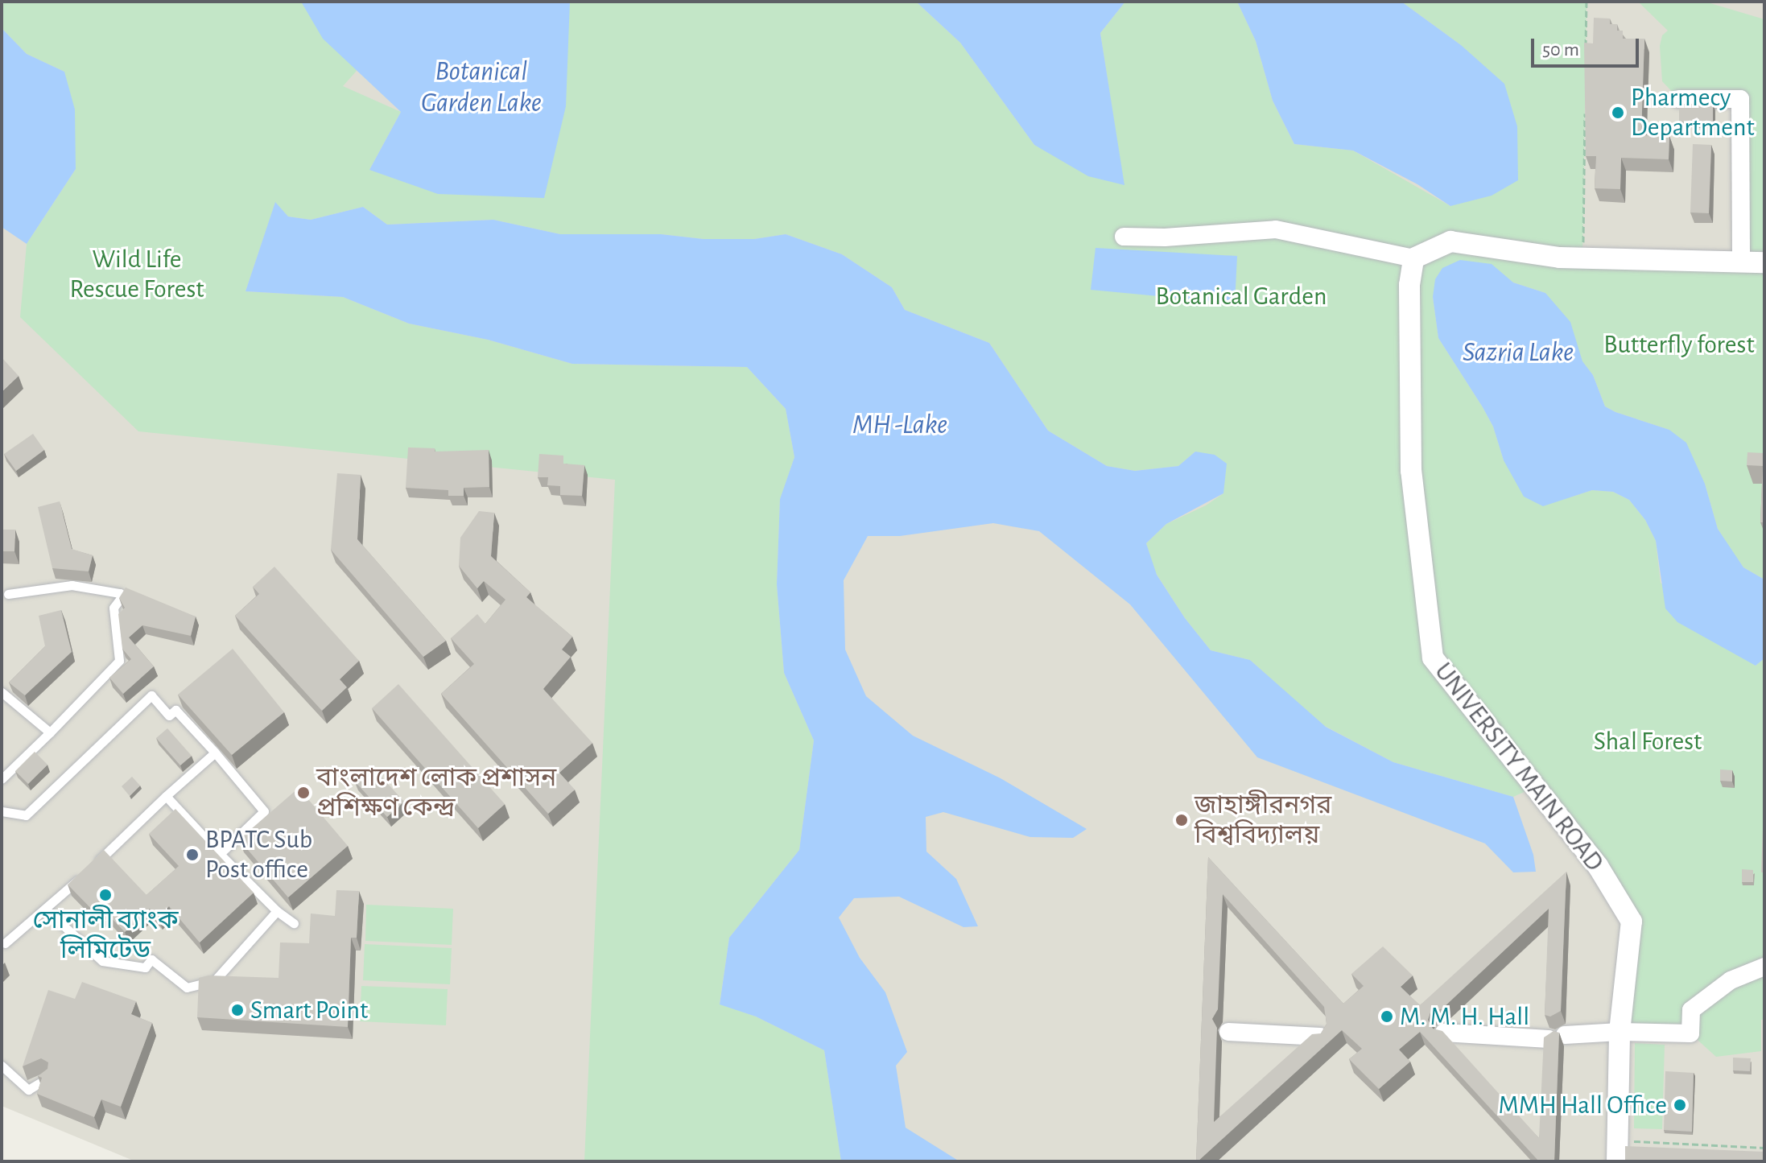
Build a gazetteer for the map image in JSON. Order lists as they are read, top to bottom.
{
  "streets": {
    "street": ["UNIVERSITY MAIN ROAD"]
  },
  "water": ["Botanical Garden Lake", "Sazria Lake", "MH -Lake"],
  "parks": [
    "Wild Life Rescue Forest",
    "Botanical Garden",
    "Butterfly forest",
    "Shal Forest"
  ],
  "places": [
    "Pharmecy Department",
    "বাংলাদেশ লোক প্রশাসন প্রশিক্ষণ কেন্দ্র",
    "জাহাঙ্গীরনগর বিশ্ববিদ্যালয়",
    "BPATC Sub Post office",
    "সোনালী ব্যাংক লিমিটেড",
    "Smart Point",
    "M. M. H. Hall",
    "MMH Hall Office"
  ],
  "scale_bar": "50 m"
}
